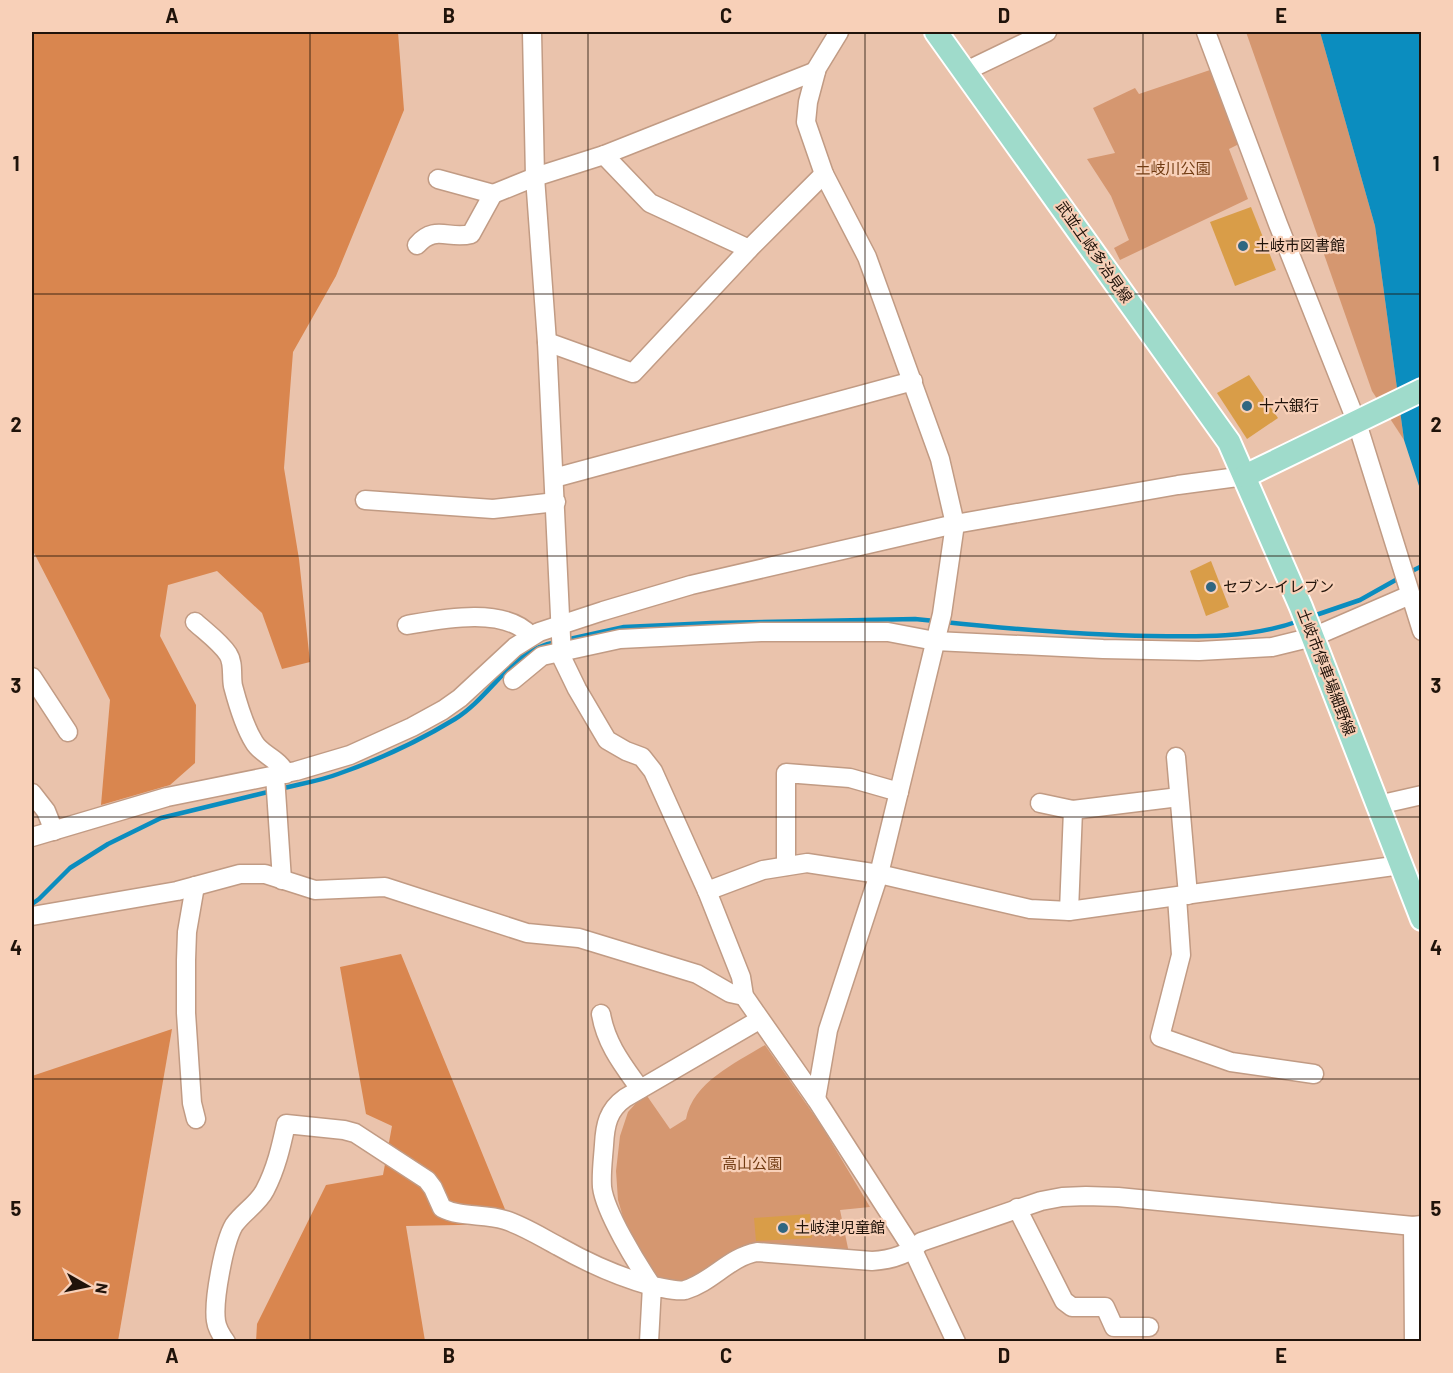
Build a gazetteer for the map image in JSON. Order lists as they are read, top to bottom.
{
  "streets": {
    "main road": ["武並土岐多治見線", "土岐市停車場細野線"]
  },
  "crossings": [
    ["武並土岐多治見線", "土岐市停車場細野線"]
  ],
  "parks": ["土岐川公園", "高山公園"],
  "places": [
    "土岐市図書館",
    "十六銀行",
    "セブン-イレブン",
    "土岐津児童館"
  ],
  "north": "right",
  "grid": {
    "columns": [
      "A",
      "B",
      "C",
      "D",
      "E"
    ],
    "rows": [
      "1",
      "2",
      "3",
      "4",
      "5"
    ]
  }
}
